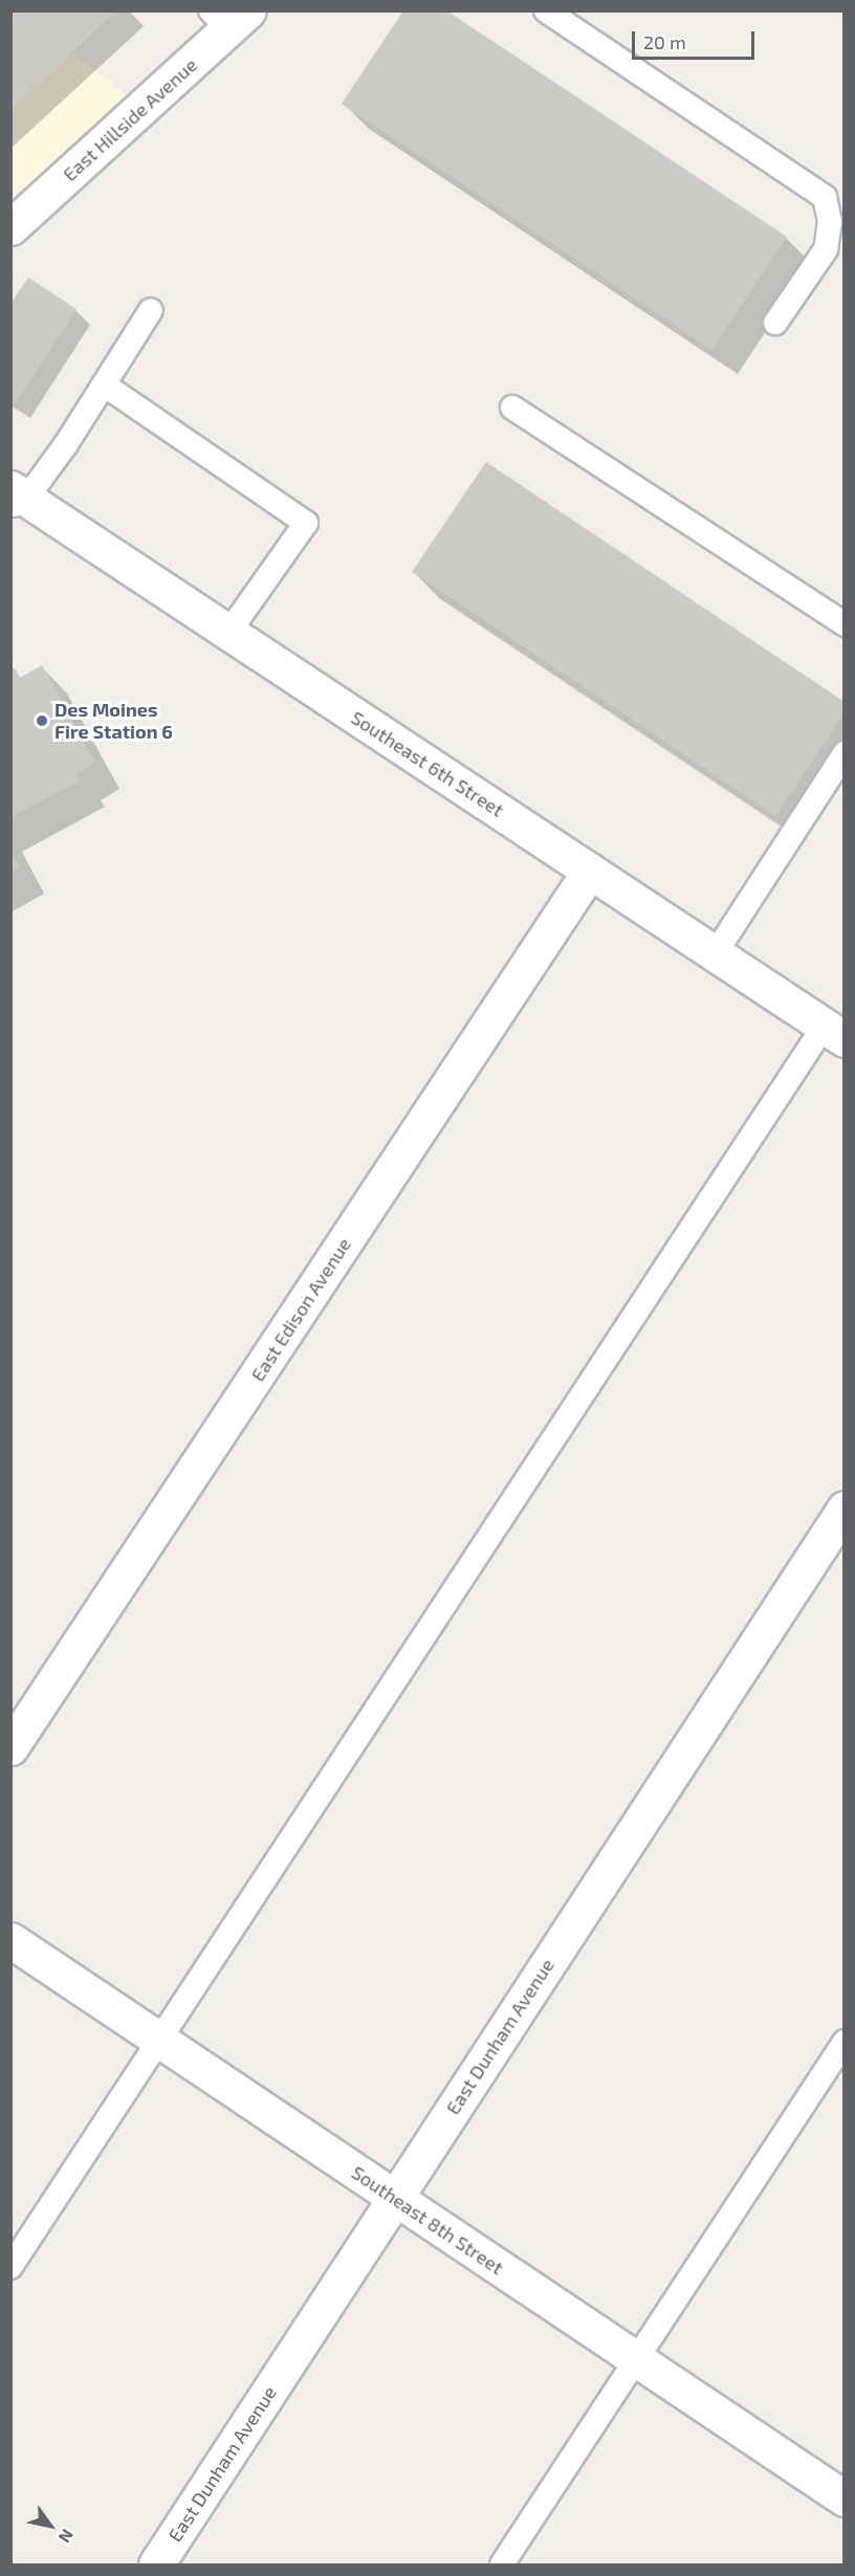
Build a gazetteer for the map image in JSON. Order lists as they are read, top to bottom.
{
  "streets": {
    "street": [
      "East Hillside Avenue",
      "Southeast 6th Street",
      "East Edison Avenue",
      "East Dunham Avenue",
      "Southeast 8th Street"
    ]
  },
  "crossings": [
    ["Southeast 6th Street", "East Edison Avenue"],
    ["East Dunham Avenue", "Southeast 8th Street"]
  ],
  "places": ["Des Moines Fire Station 6"],
  "scale_bar": "20 m",
  "north": "bottom right"
}
